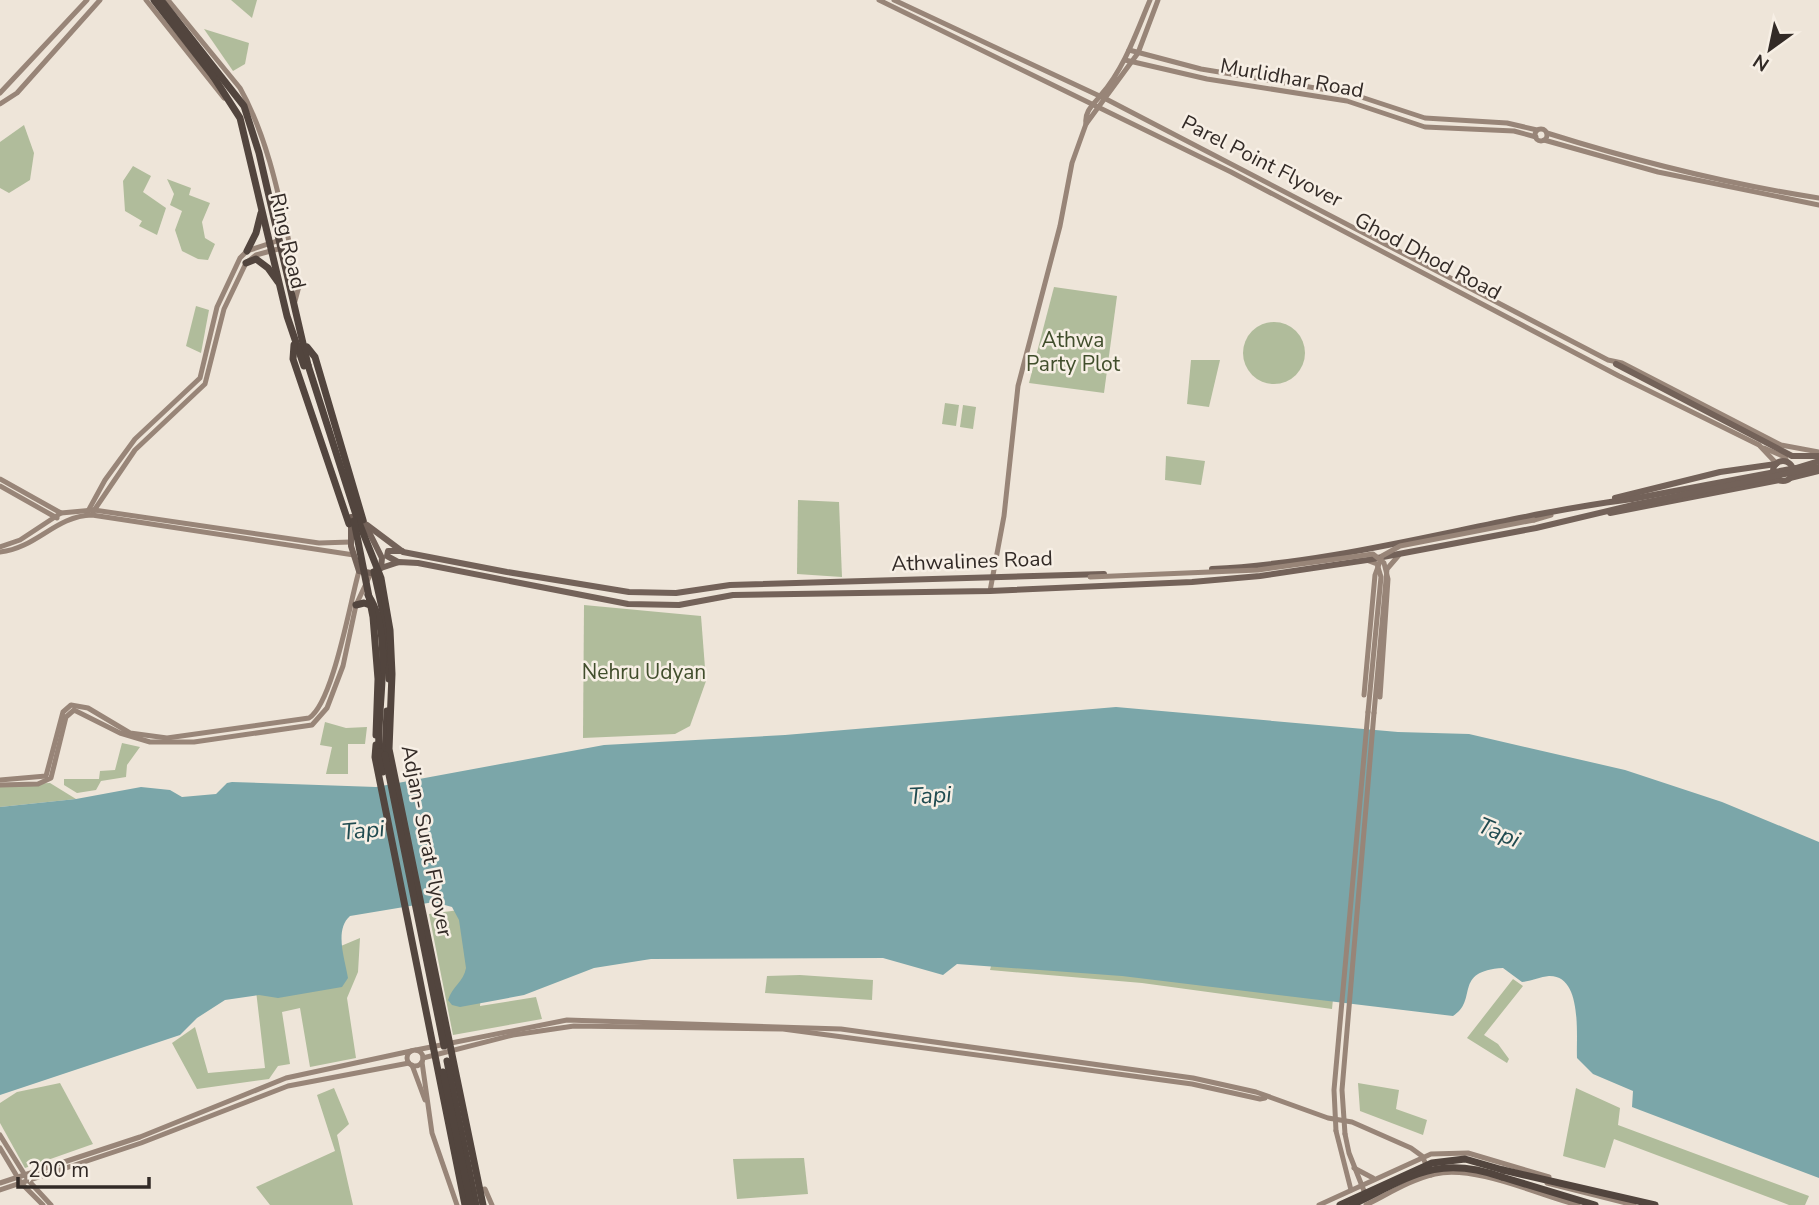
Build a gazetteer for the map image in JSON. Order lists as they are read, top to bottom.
{
  "streets": {
    "highway": ["Ring Road", "Adjan- Surat Flyover"],
    "main road": ["Athwalines Road"],
    "street": ["Murlidhar Road", "Parel Point Flyover", "Ghod Dhod Road"]
  },
  "crossings": [
    ["Ring Road", "Adjan- Surat Flyover"]
  ],
  "water": ["Tapi"],
  "parks": ["Athwa Party Plot", "Nehru Udyan"],
  "scale_bar": "200 m",
  "north": "bottom left"
}
